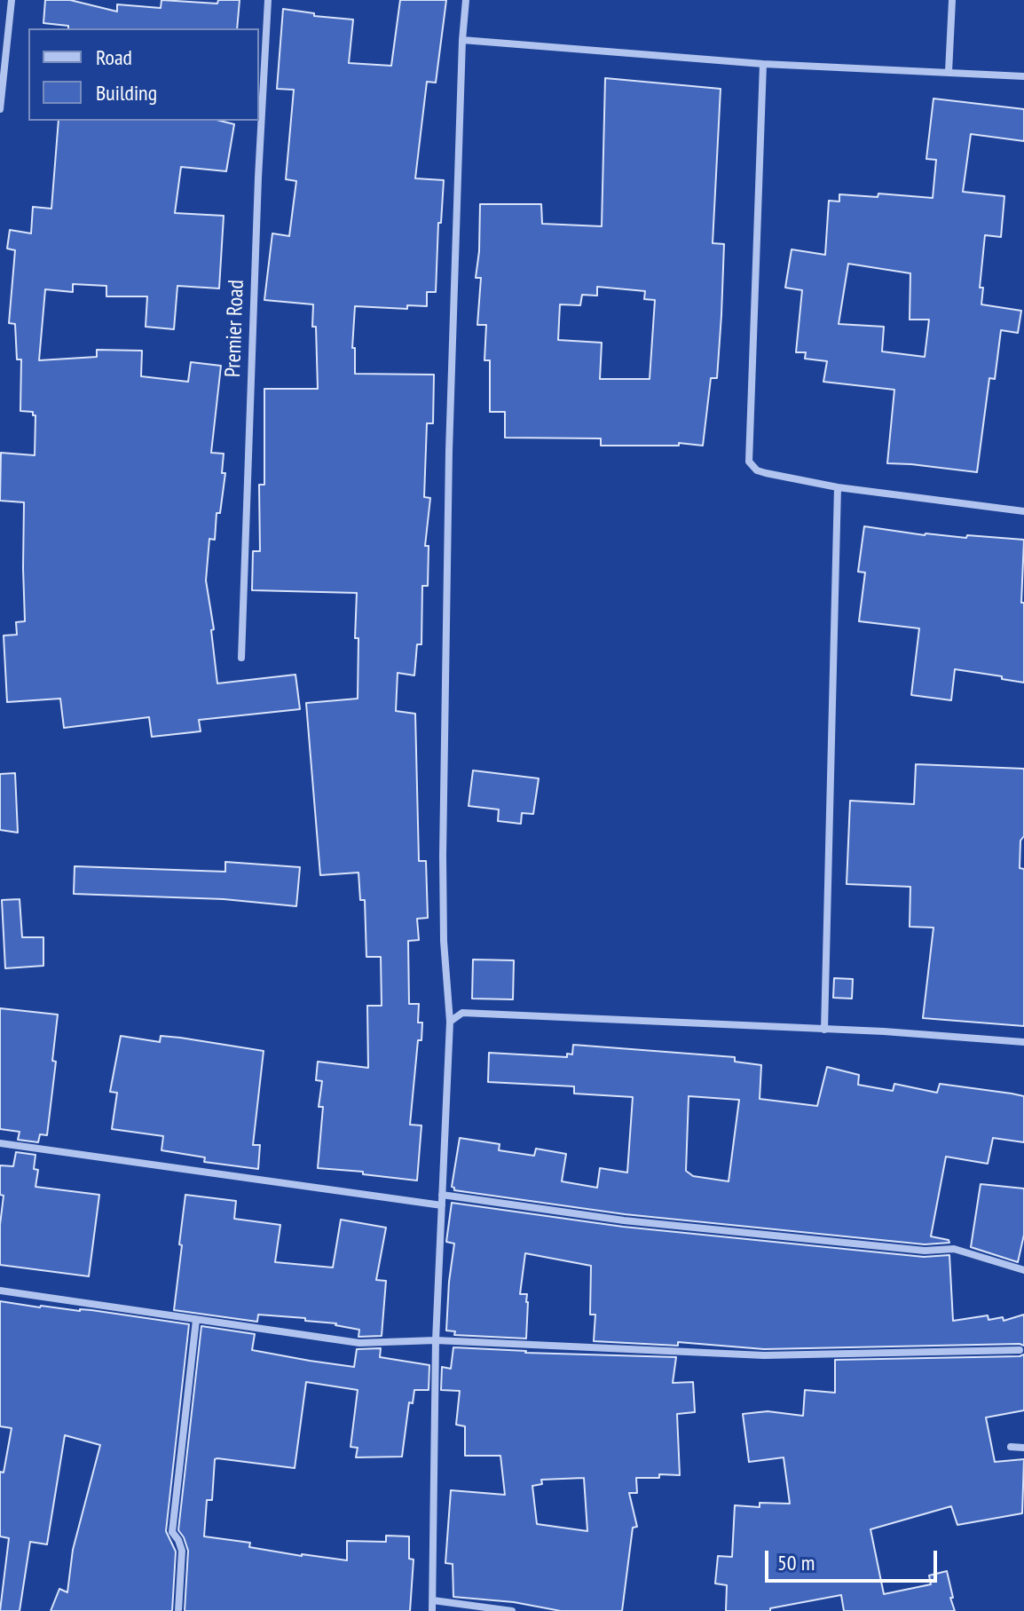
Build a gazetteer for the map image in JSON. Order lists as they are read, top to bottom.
{
  "streets": {
    "street": ["Premier Road"]
  },
  "legend": ["Road", "Building"],
  "scale_bar": "50 m"
}
